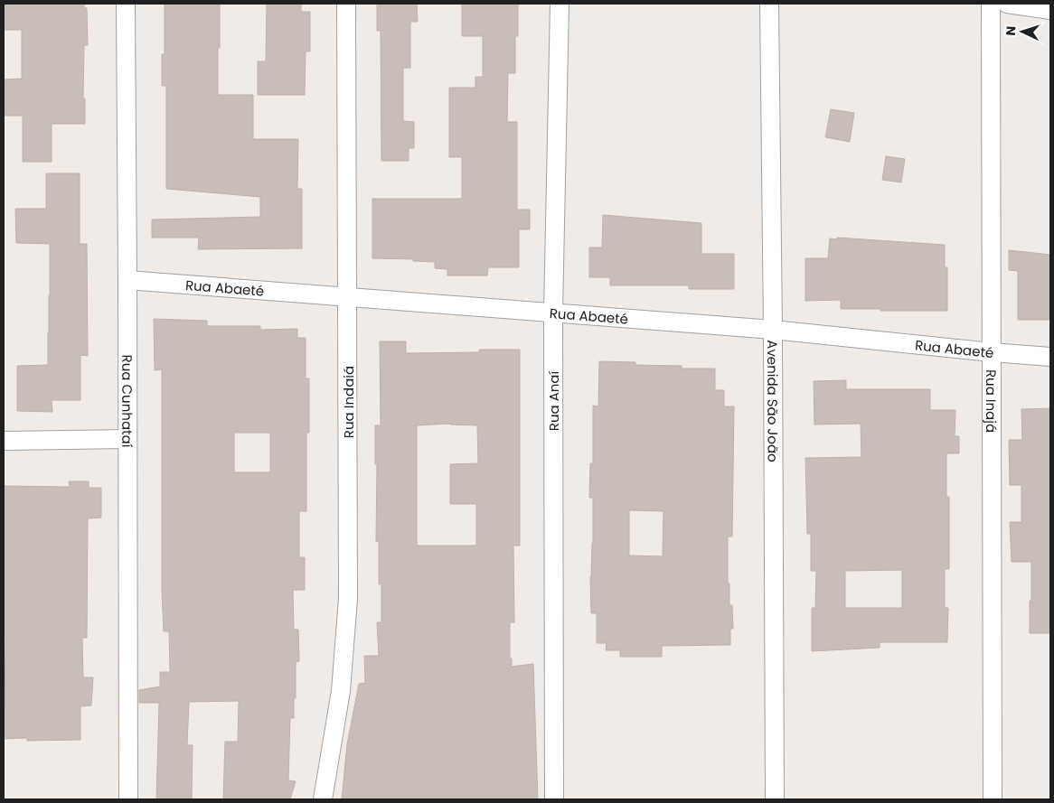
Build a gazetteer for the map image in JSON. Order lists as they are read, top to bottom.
{
  "streets": {
    "street": [
      "Rua Abaeté",
      "Rua Cunhataí",
      "Rua Anaí",
      "Avenida São João",
      "Rua Indaiá",
      "Rua Inajá"
    ]
  },
  "crossings": [
    ["Rua Abaeté", "Rua Cunhataí"],
    ["Rua Abaeté", "Rua Anaí"],
    ["Rua Abaeté", "Avenida São João"],
    ["Rua Abaeté", "Rua Indaiá"],
    ["Rua Abaeté", "Rua Inajá"]
  ],
  "north": "left"
}
